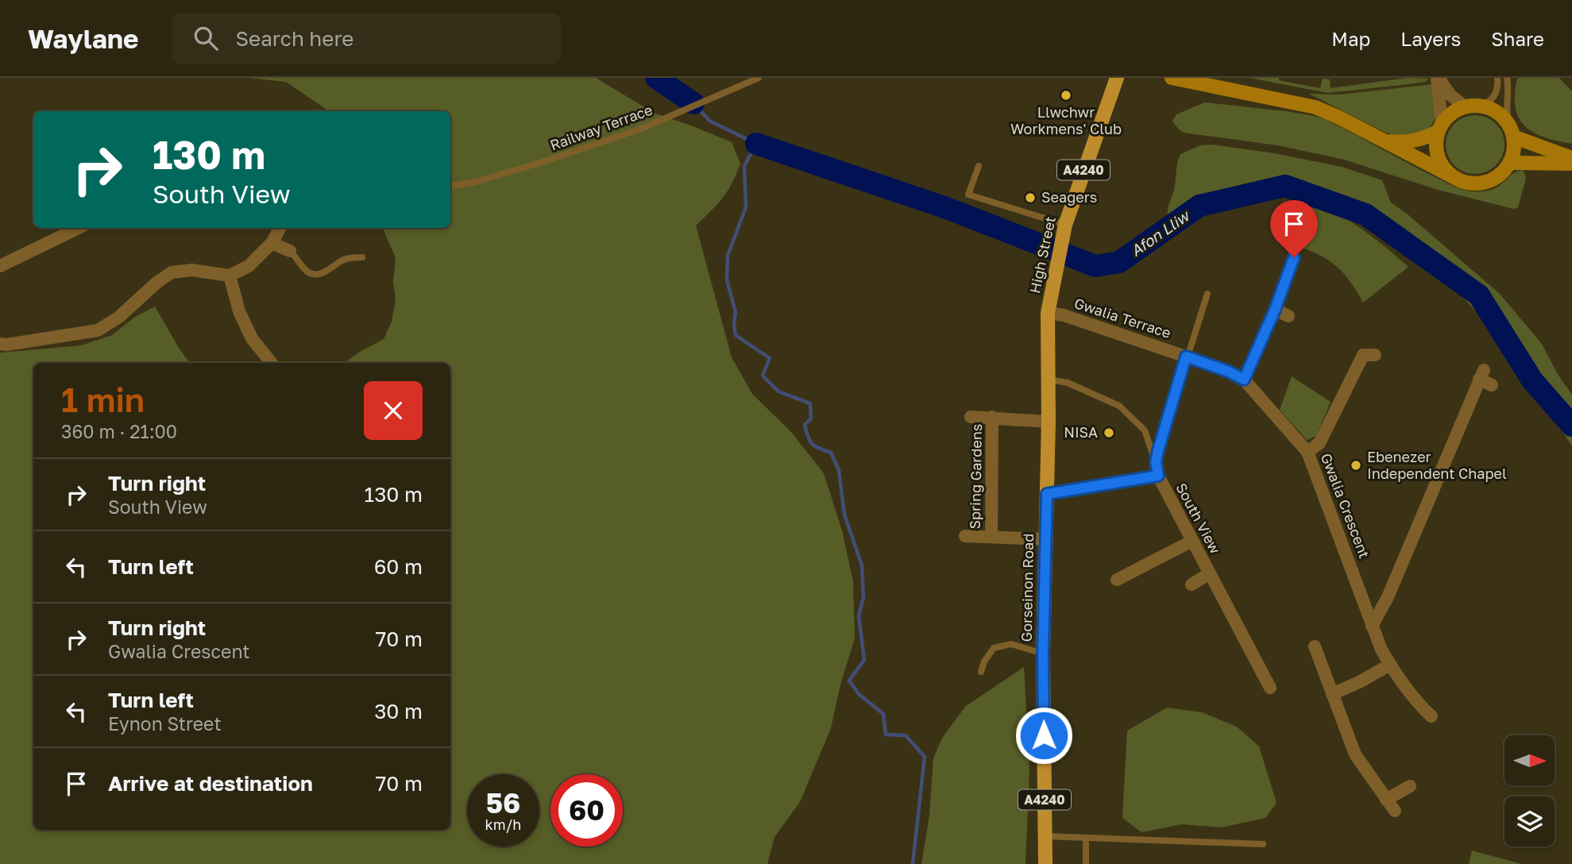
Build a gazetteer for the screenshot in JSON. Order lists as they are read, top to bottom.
{
  "streets": {
    "main road": ["A4240", "High Street", "Gorseinon Road"],
    "street": [
      "Gwalia Terrace",
      "Spring Gardens",
      "Gwalia Crescent",
      "South View"
    ],
    "lane": ["Railway Terrace"]
  },
  "crossings": [
    ["High Street", "Gwalia Terrace"],
    ["High Street", "Gorseinon Road"],
    ["Gwalia Terrace", "Gwalia Crescent"],
    ["Gwalia Terrace", "Gorseinon Road"],
    ["Spring Gardens", "Gorseinon Road"],
    ["South View", "Gorseinon Road"]
  ],
  "water": ["Afon Lliw"],
  "places": [
    "Llwchwr Workmens' Club",
    "Seagers",
    "NISA",
    "Ebenezer Independent Chapel"
  ],
  "north": "right",
  "page": {
    "header": "Waylane",
    "search": "Search here",
    "nav": ["Map", "Layers", "Share"],
    "turn": ["130 m", "South View"],
    "heading": ["1 min", "360 m · 21:00"],
    "list": [
      {
        "name": "Turn right",
        "note": "South View",
        "value": "130 m"
      },
      {
        "name": "Turn left",
        "value": "60 m"
      },
      {
        "name": "Turn right",
        "note": "Gwalia Crescent",
        "value": "70 m"
      },
      {
        "name": "Turn left",
        "note": "Eynon Street",
        "value": "30 m"
      },
      {
        "name": "Arrive at destination",
        "value": "70 m"
      }
    ],
    "speed": "56 km/h",
    "limit": "60"
  }
}
